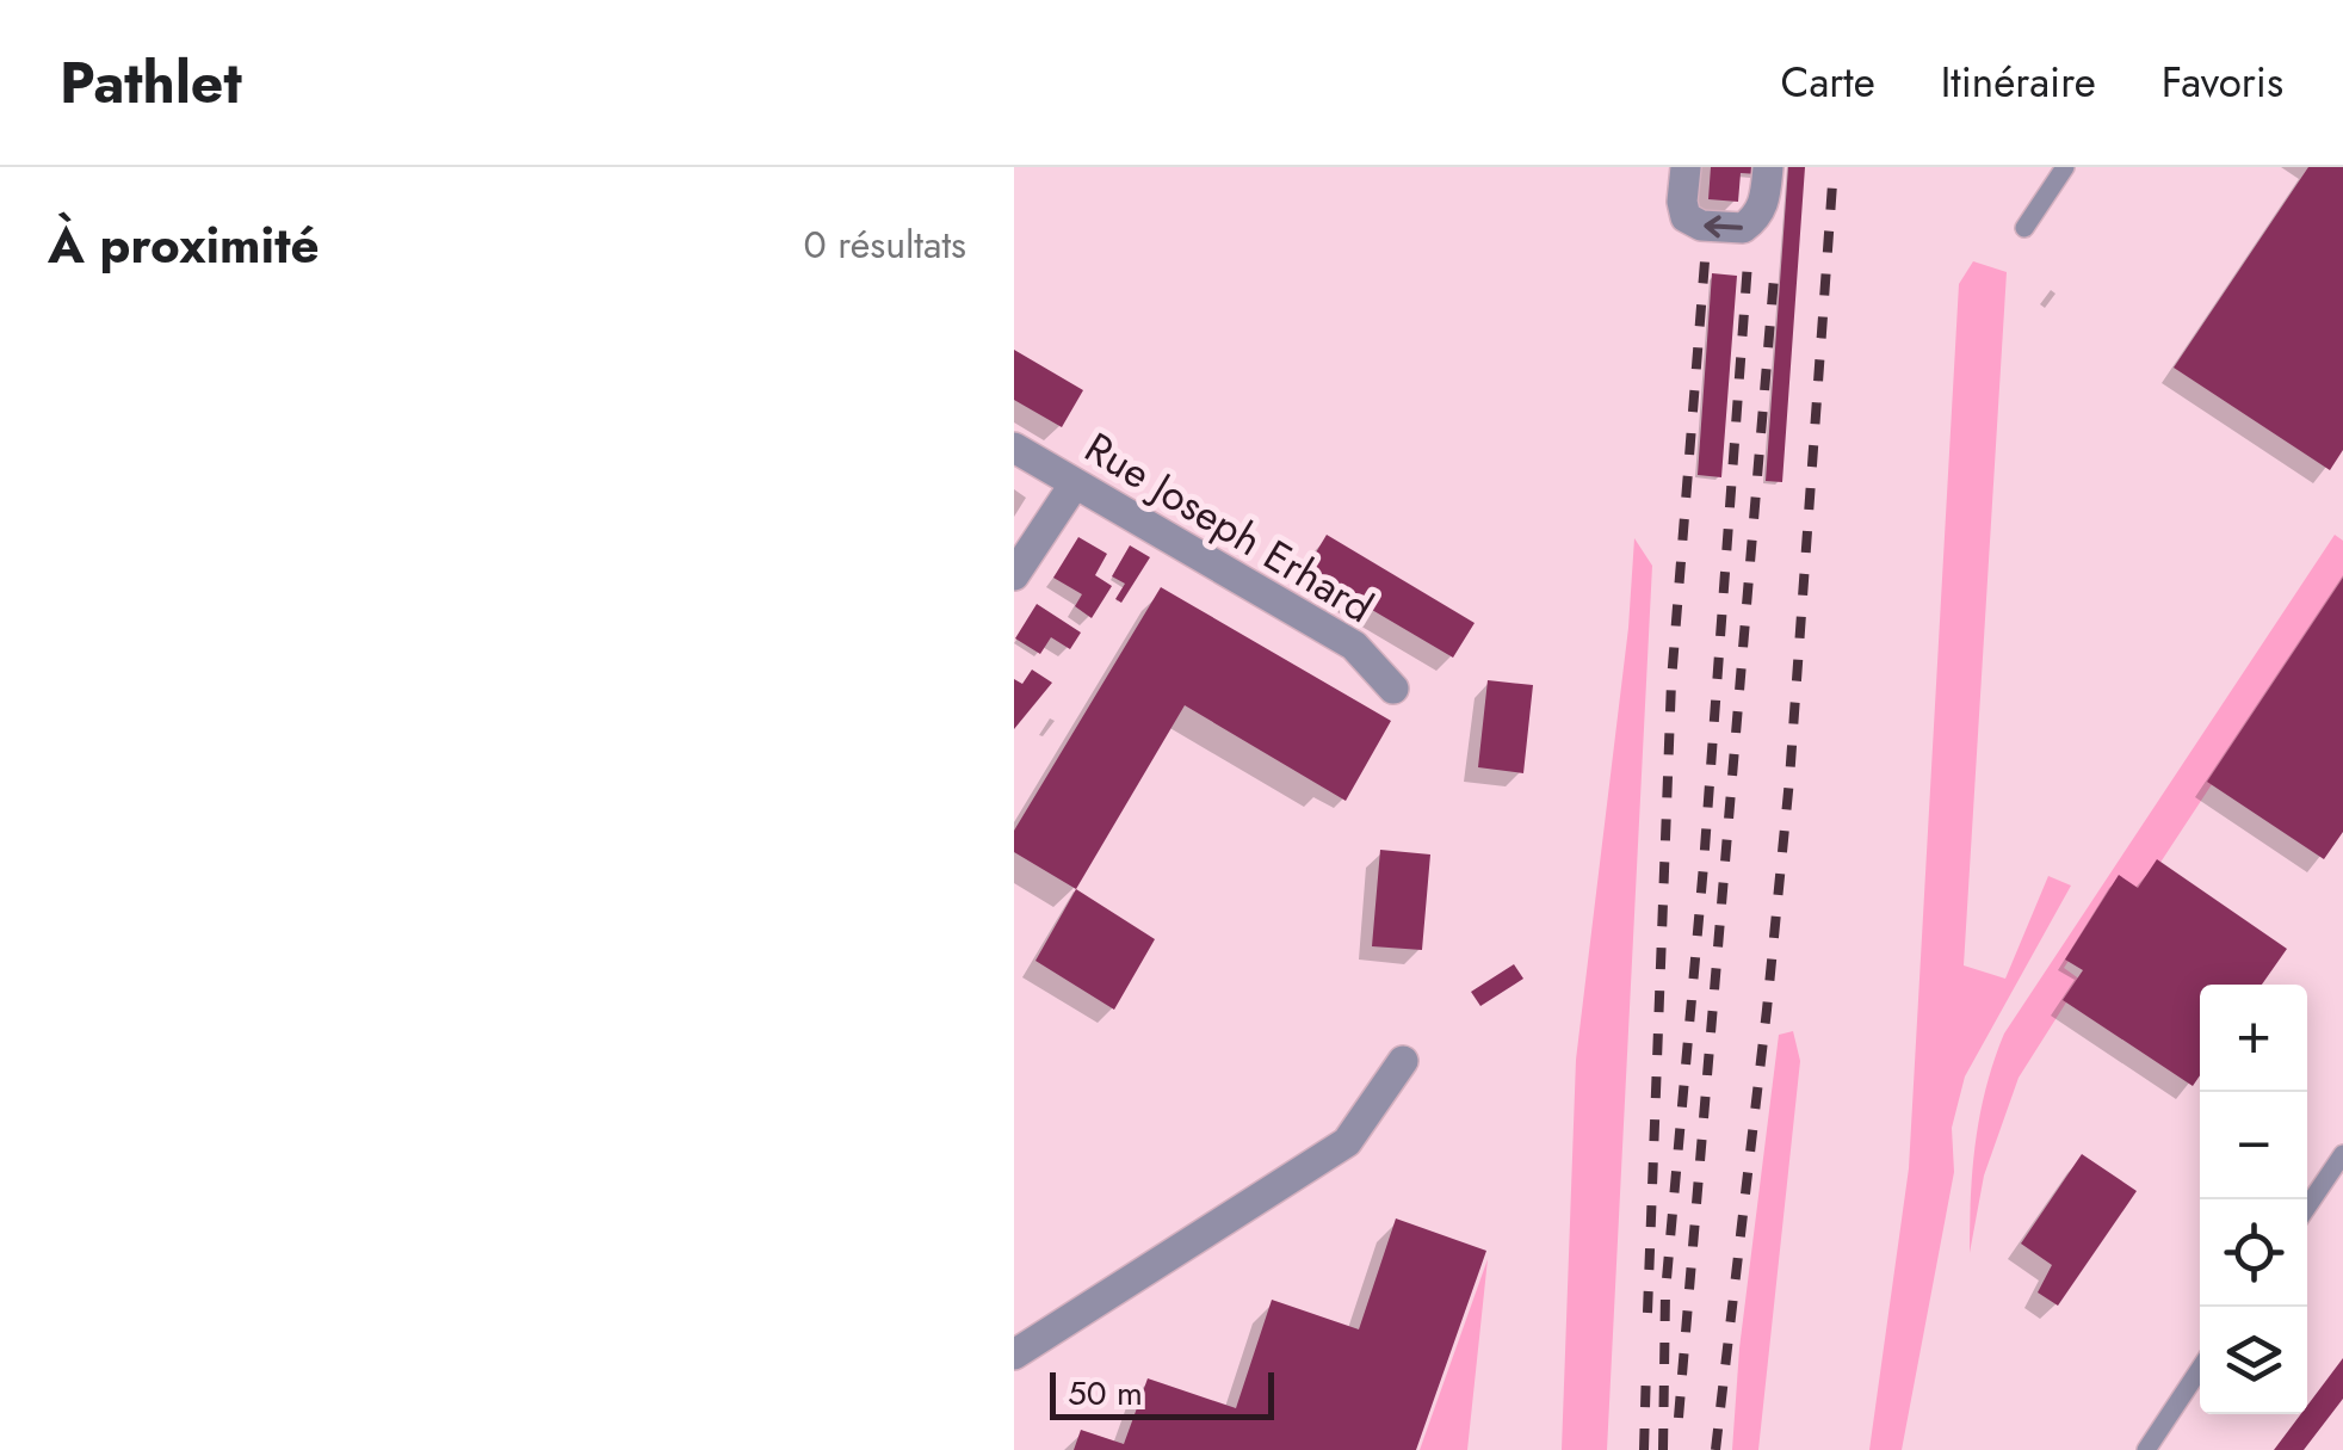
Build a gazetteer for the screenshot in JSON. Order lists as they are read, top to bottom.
{
  "streets": {
    "street": ["Rue Joseph Erhard"]
  },
  "scale_bar": "50 m",
  "page": {
    "header": "Pathlet",
    "nav": ["Carte", "Itinéraire", "Favoris"],
    "heading": ["À proximité", "0 résultats"],
    "map_buttons": ["+", "−"],
    "scale": "50 m"
  }
}
